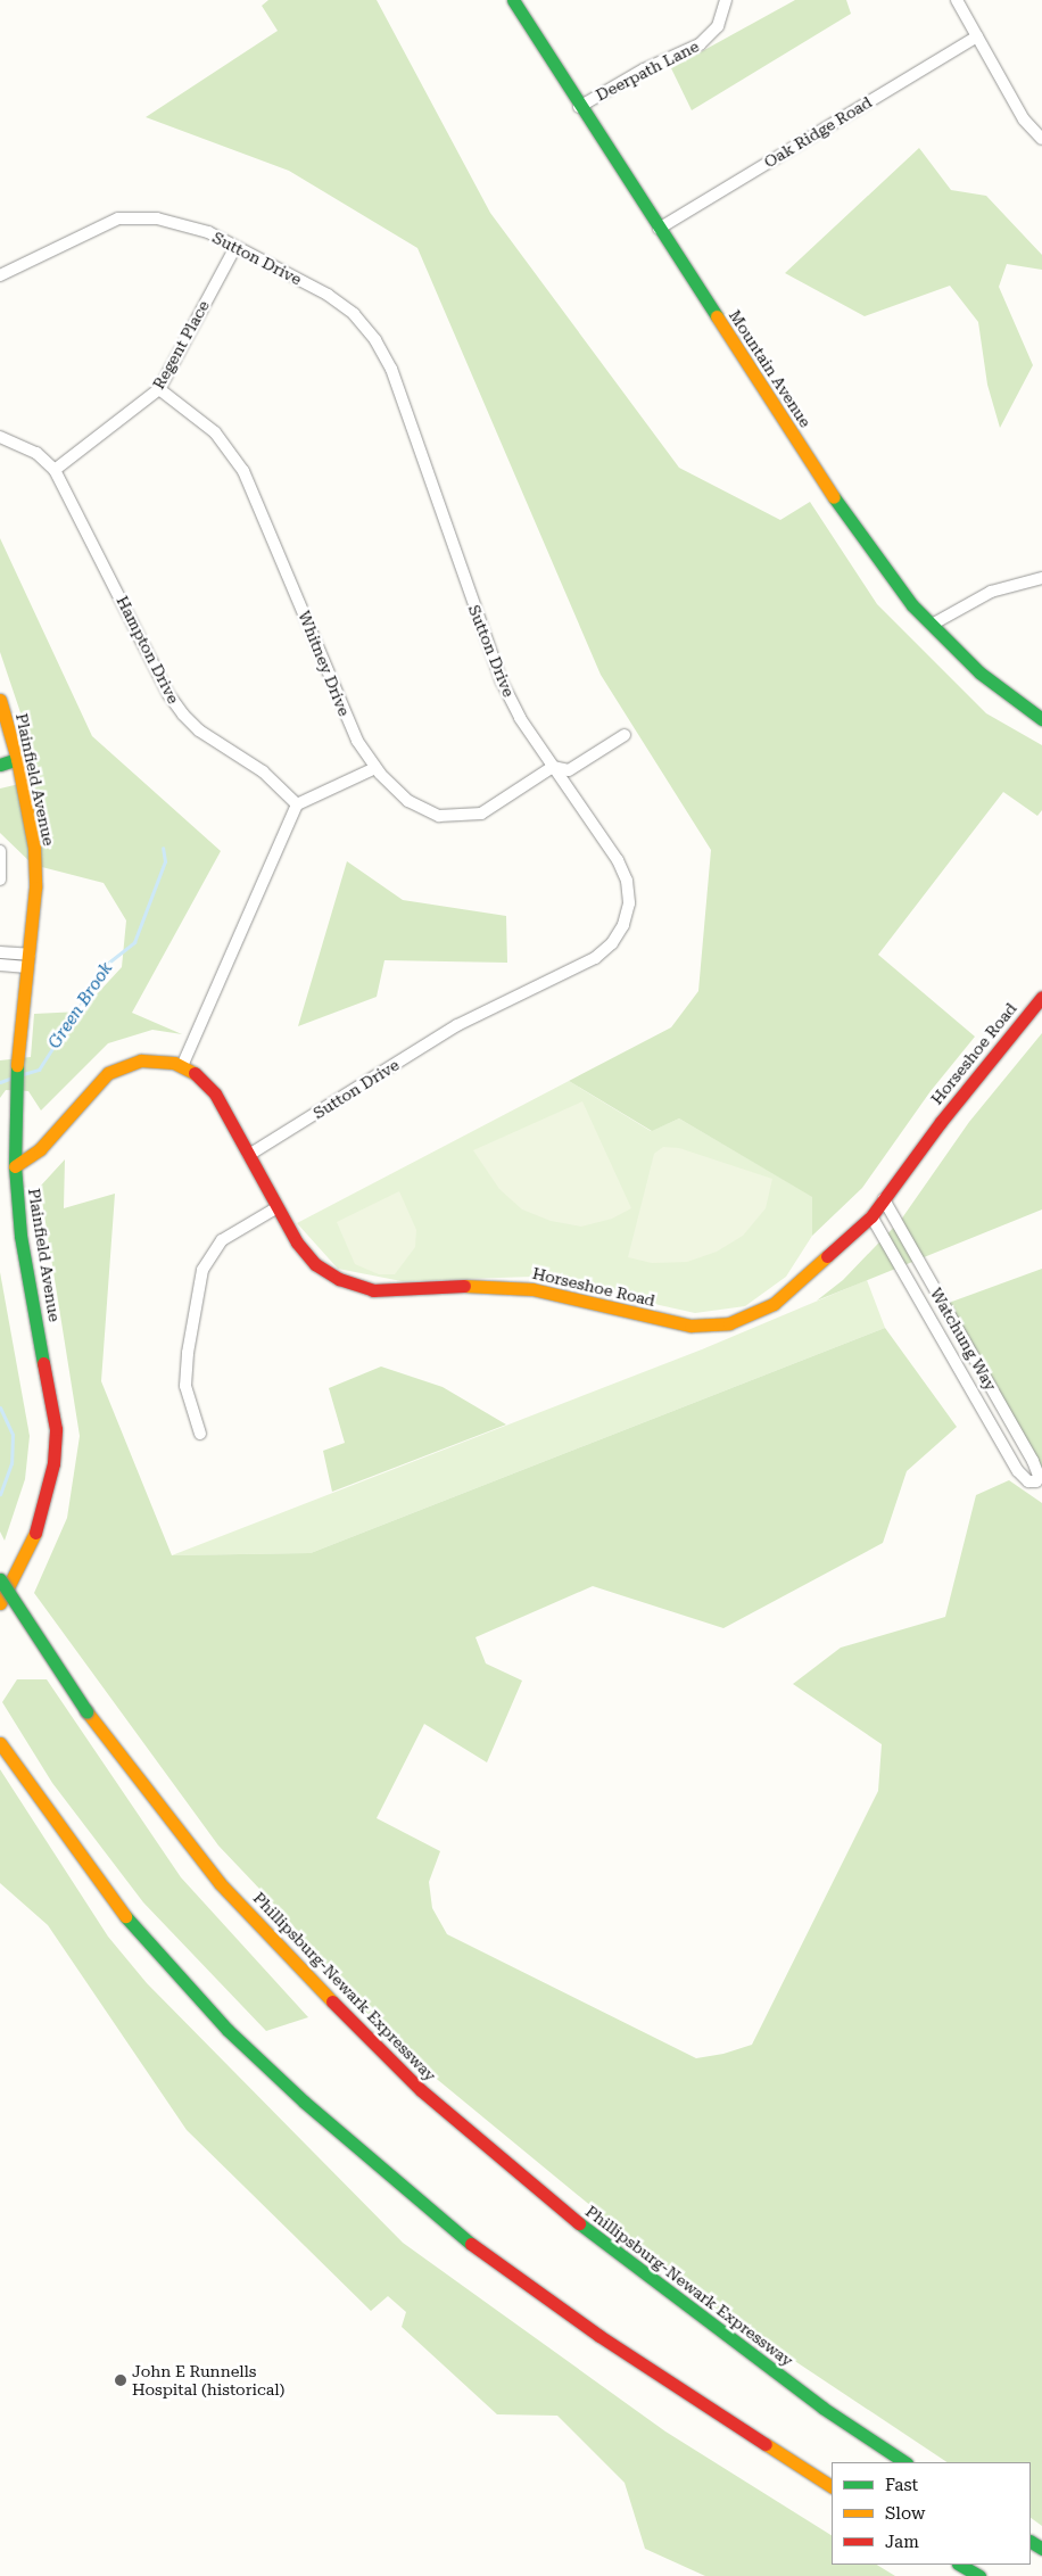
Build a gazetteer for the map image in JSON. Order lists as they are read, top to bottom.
{
  "streets": {
    "main road": [
      "Mountain Avenue",
      "Plainfield Avenue",
      "Horseshoe Road",
      "Phillipsburg-Newark Expressway"
    ],
    "street": [
      "Deerpath Lane",
      "Oak Ridge Road",
      "Sutton Drive",
      "Regent Place",
      "Hampton Drive",
      "Whitney Drive",
      "Watchung Way"
    ]
  },
  "crossings": [
    ["Deerpath Lane", "Mountain Avenue"],
    ["Oak Ridge Road", "Mountain Avenue"],
    ["Sutton Drive", "Regent Place"],
    ["Sutton Drive", "Whitney Drive"],
    ["Sutton Drive", "Horseshoe Road"],
    ["Regent Place", "Hampton Drive"],
    ["Regent Place", "Whitney Drive"],
    ["Plainfield Avenue", "Horseshoe Road"],
    ["Horseshoe Road", "Watchung Way"]
  ],
  "water": ["Green Brook"],
  "places": ["John E Runnells Hospital (historical)"],
  "legend": ["Fast", "Slow", "Jam"]
}
